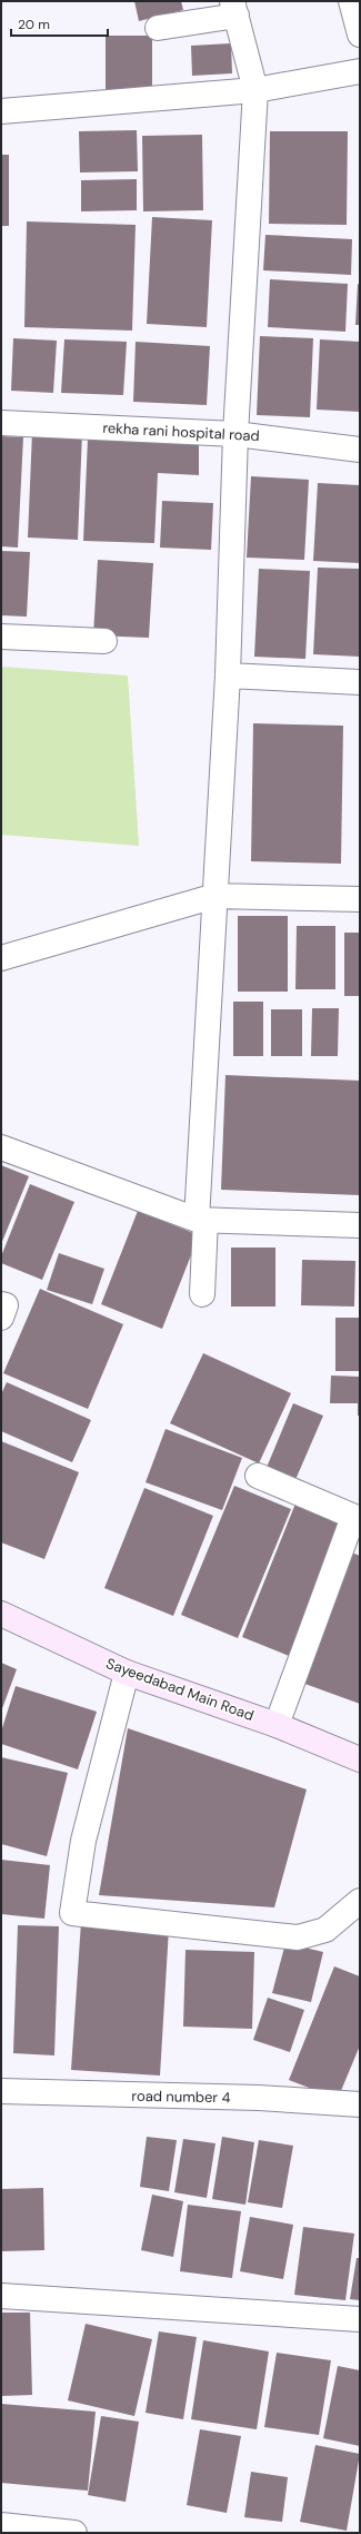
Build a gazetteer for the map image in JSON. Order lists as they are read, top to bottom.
{
  "streets": {
    "main road": ["Sayeedabad Main Road"],
    "street": ["rekha rani hospital road", "road number 4"]
  },
  "scale_bar": "20 m"
}
